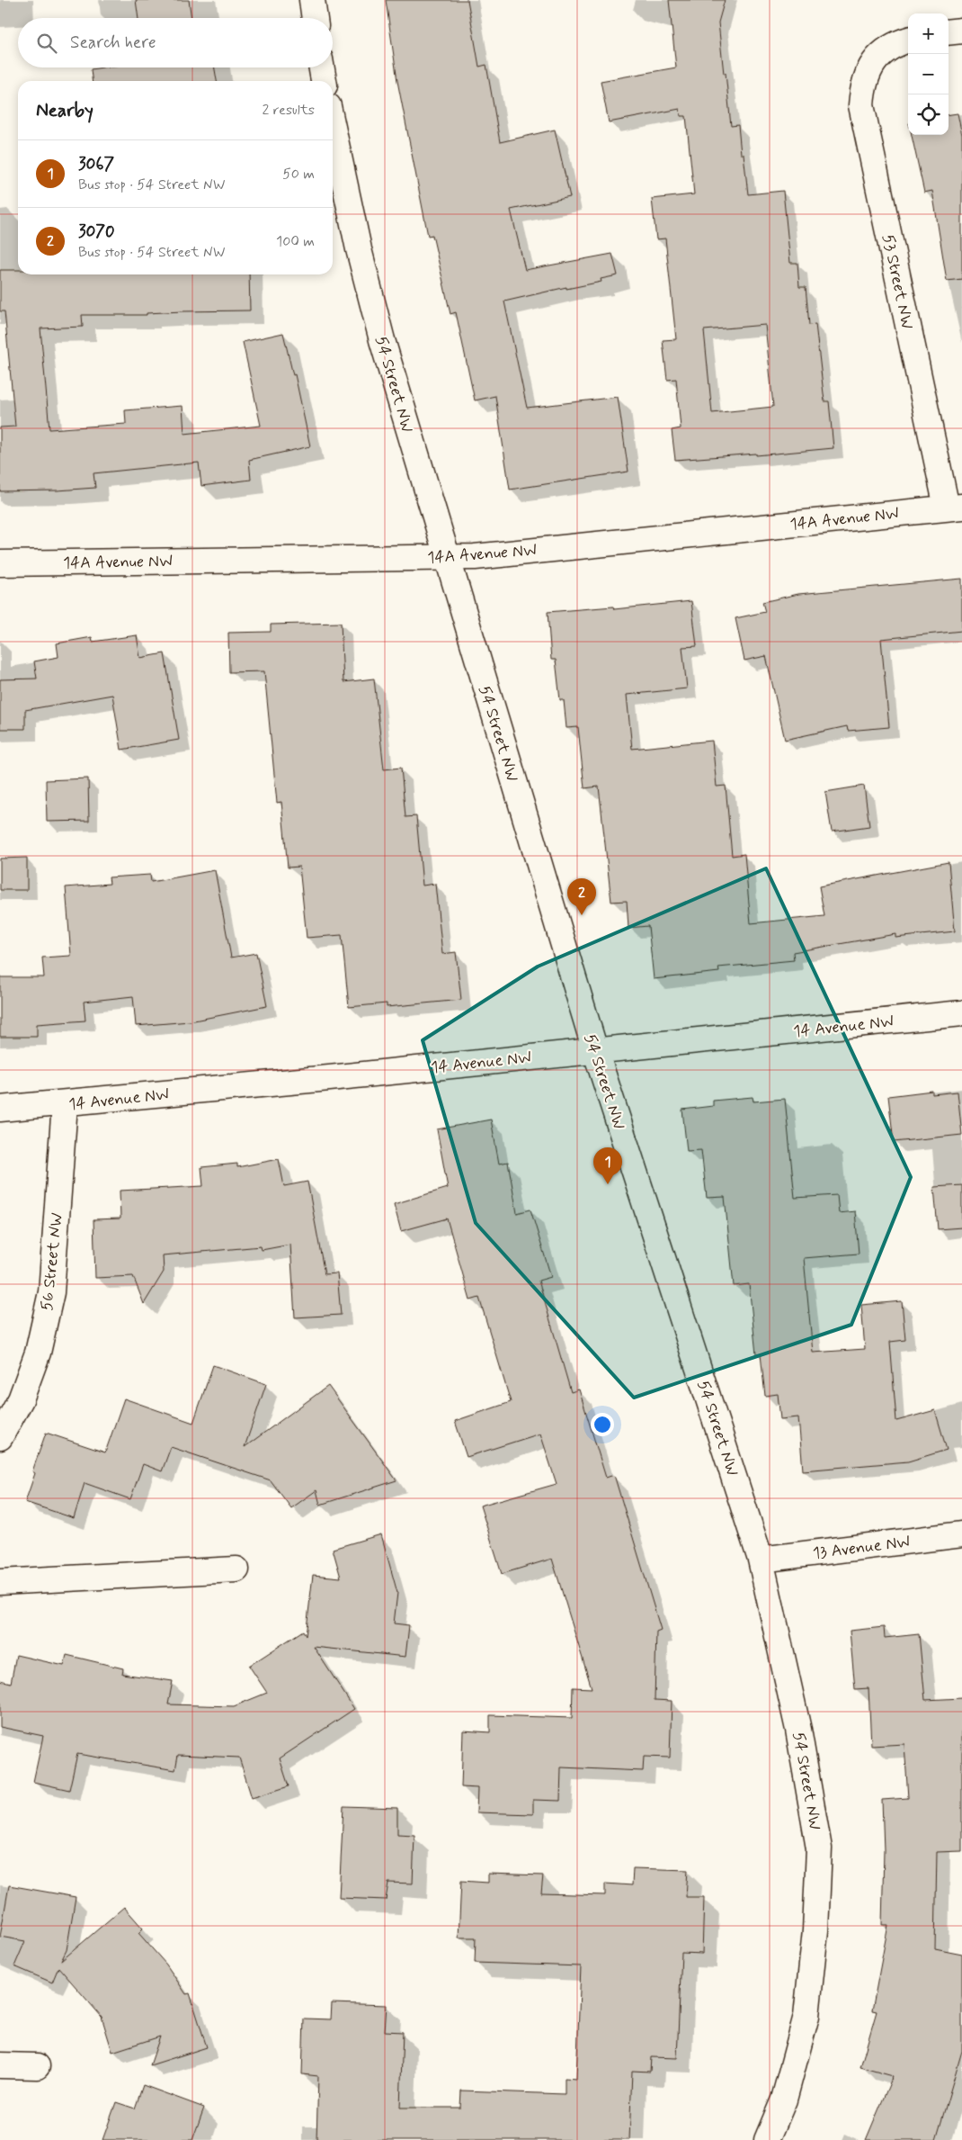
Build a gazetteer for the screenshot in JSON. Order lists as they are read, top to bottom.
{
  "streets": {
    "street": [
      "53 Street NW",
      "54 Street NW",
      "14A Avenue NW",
      "14 Avenue NW",
      "56 Street NW",
      "13 Avenue NW"
    ]
  },
  "crossings": [
    ["53 Street NW", "14A Avenue NW"],
    ["54 Street NW", "14A Avenue NW"],
    ["54 Street NW", "14 Avenue NW"],
    ["54 Street NW", "13 Avenue NW"],
    ["14 Avenue NW", "56 Street NW"]
  ],
  "page": {
    "map_buttons": ["+", "−"],
    "search": "Search here",
    "heading": ["Nearby", "2 results"],
    "list": [
      {
        "mark": "1",
        "name": "3067",
        "note": "Bus stop · 54 Street NW",
        "value": "50 m"
      },
      {
        "mark": "2",
        "name": "3070",
        "note": "Bus stop · 54 Street NW",
        "value": "100 m"
      }
    ],
    "pins": ["2", "1"]
  }
}
